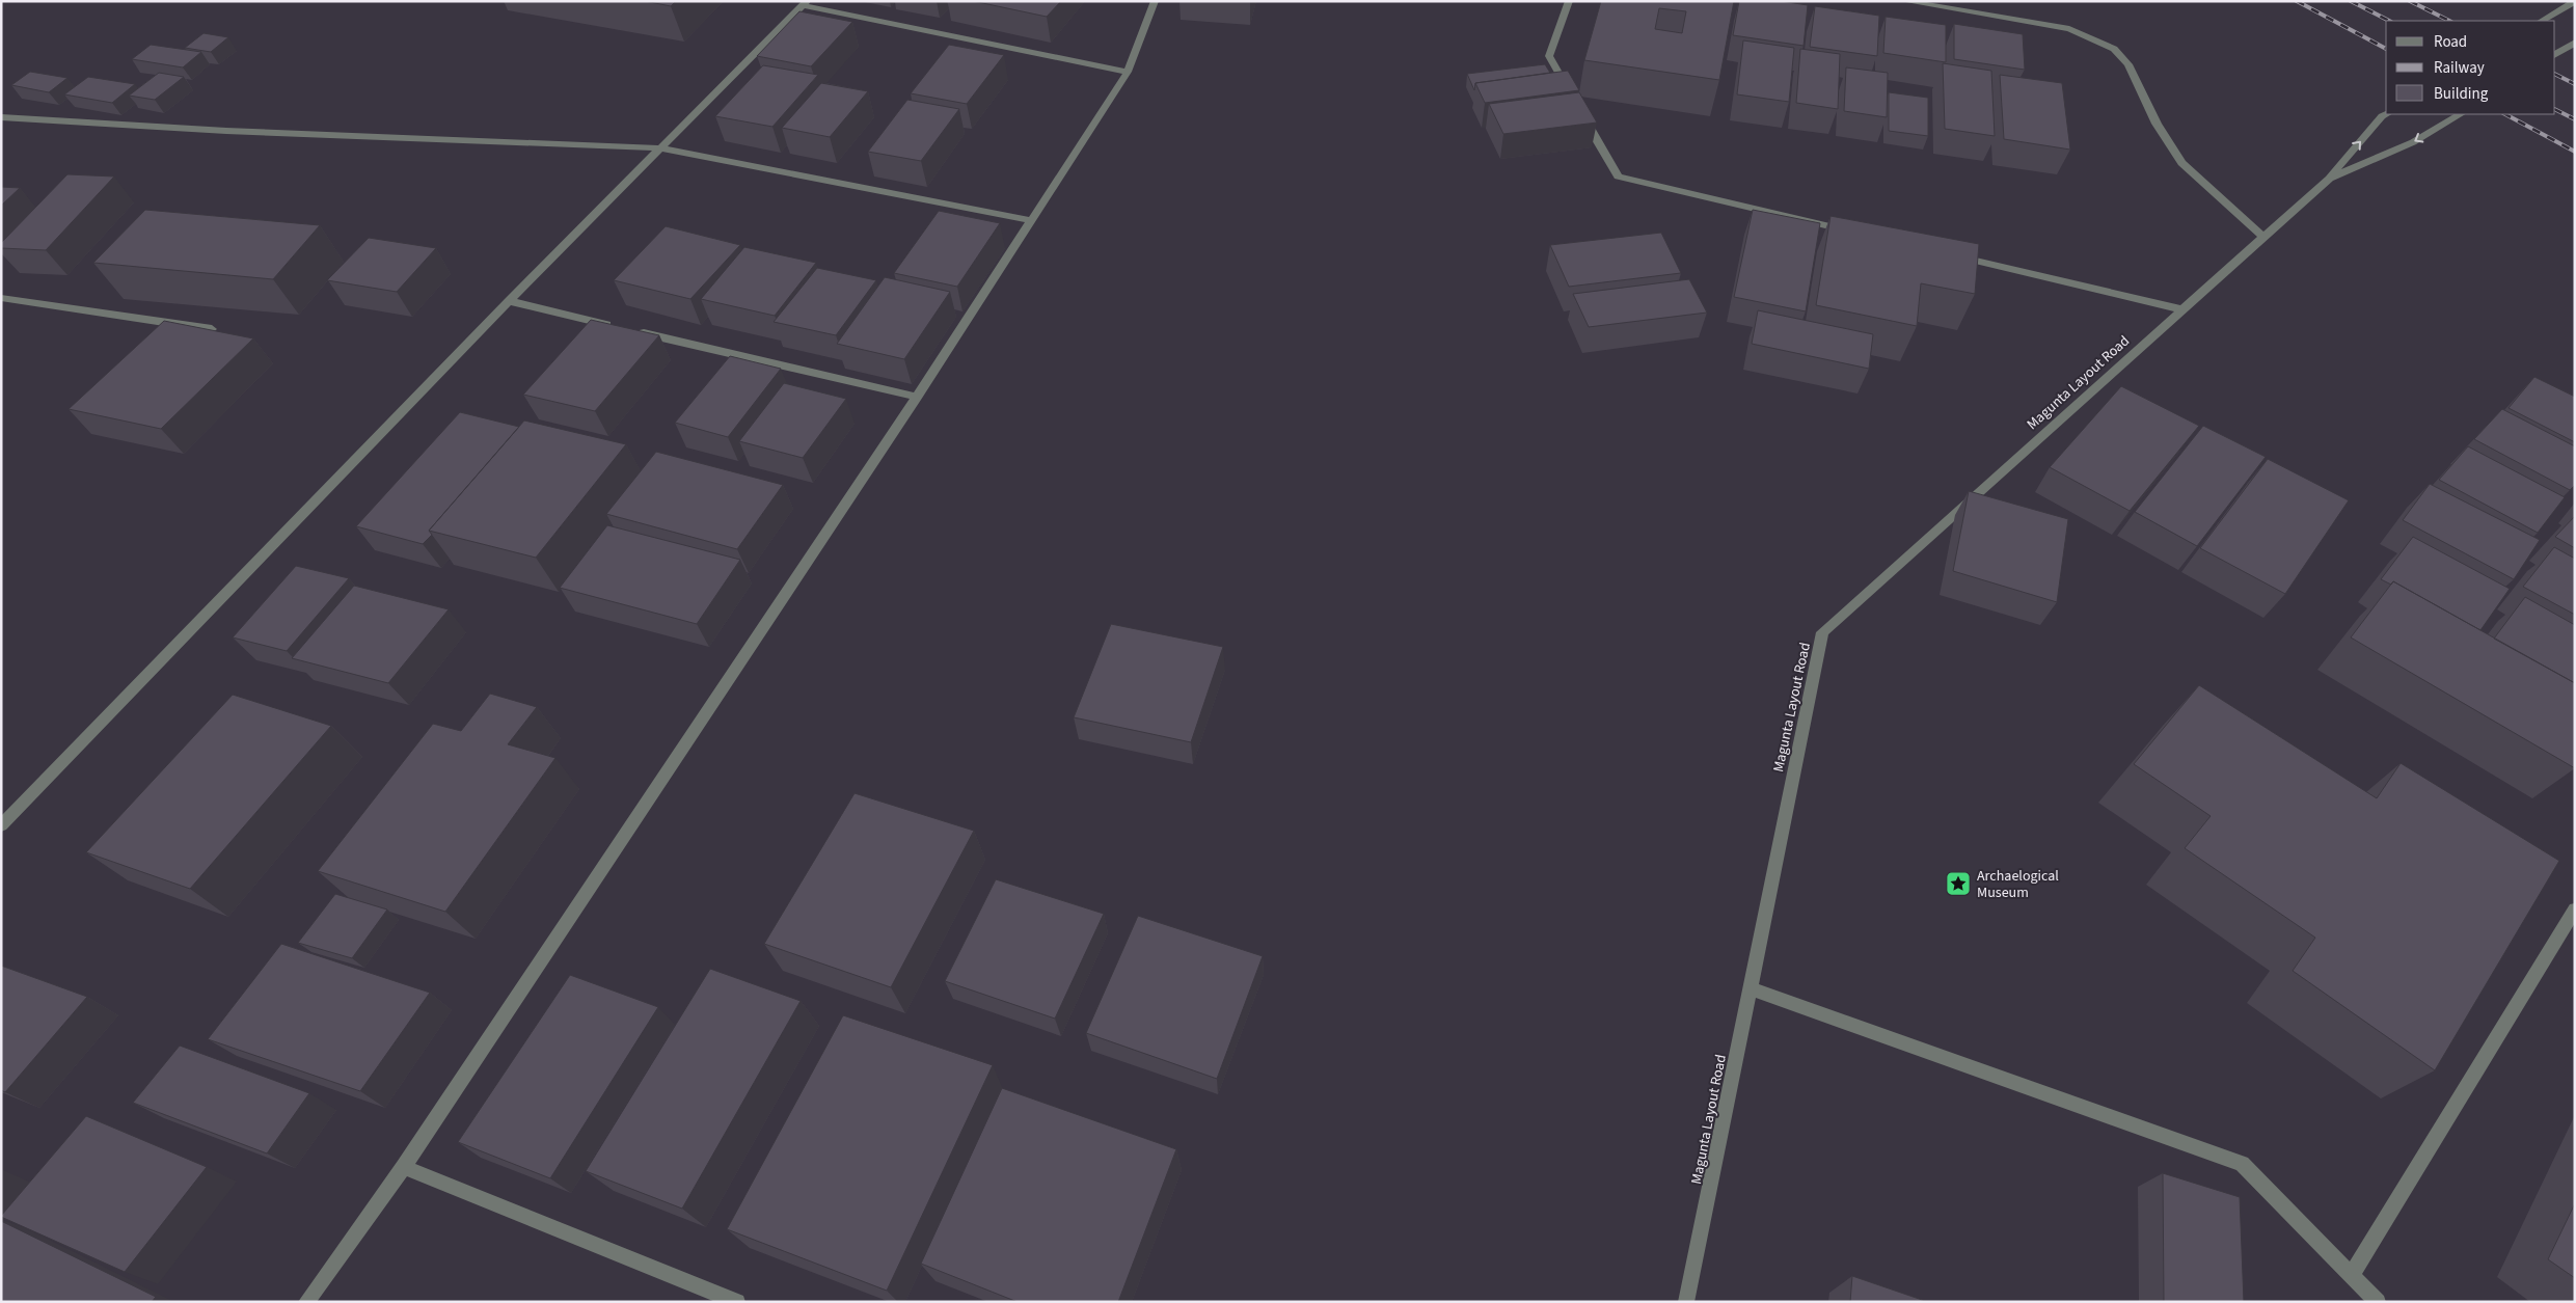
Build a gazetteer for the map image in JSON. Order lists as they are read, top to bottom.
{
  "streets": {
    "street": ["Magunta Layout Road"]
  },
  "places": {
    "place": ["Archaelogical Museum"]
  },
  "legend": ["Road", "Railway", "Building"]
}
